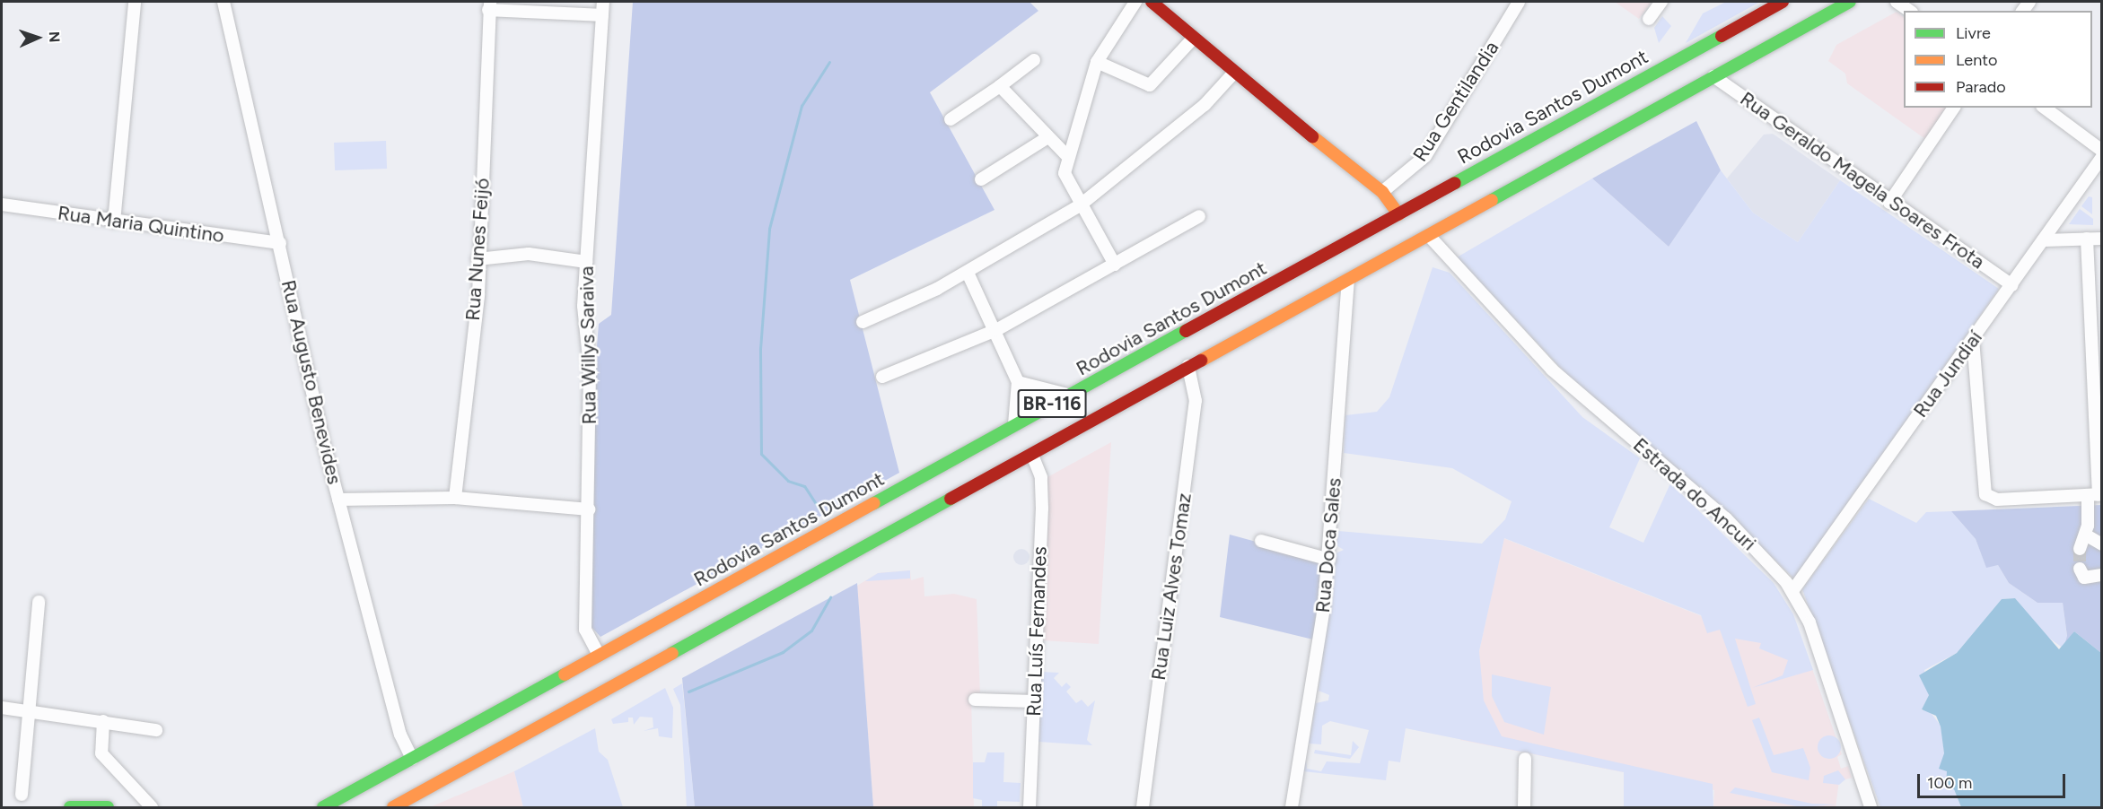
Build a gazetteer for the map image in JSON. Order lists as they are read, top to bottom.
{
  "streets": {
    "main road": ["Rodovia Santos Dumont", "BR-116"],
    "street": [
      "Rua Gentilandia",
      "Rua Geraldo Magela Soares Frota",
      "Rua Maria Quintino",
      "Rua Nunes Feijó",
      "Rua Willys Saraiva",
      "Rua Jundiaí",
      "Rua Augusto Benevides",
      "Estrada do Ancuri",
      "Rua Doca Sales",
      "Rua Luiz Alves Tomaz",
      "Rua Luís Fernandes"
    ]
  },
  "crossings": [
    ["Rodovia Santos Dumont", "Rua Willys Saraiva"],
    ["Rodovia Santos Dumont", "Rua Augusto Benevides"],
    ["Rua Geraldo Magela Soares Frota", "Rua Jundiaí"],
    ["Rua Geraldo Magela Soares Frota", "BR-116"],
    ["Rua Maria Quintino", "Rua Augusto Benevides"],
    ["Rua Jundiaí", "Estrada do Ancuri"],
    ["BR-116", "Estrada do Ancuri"],
    ["BR-116", "Rua Doca Sales"],
    ["BR-116", "Rua Luiz Alves Tomaz"],
    ["BR-116", "Rua Luís Fernandes"]
  ],
  "legend": ["Livre", "Lento", "Parado"],
  "scale_bar": "100 m",
  "north": "right"
}
